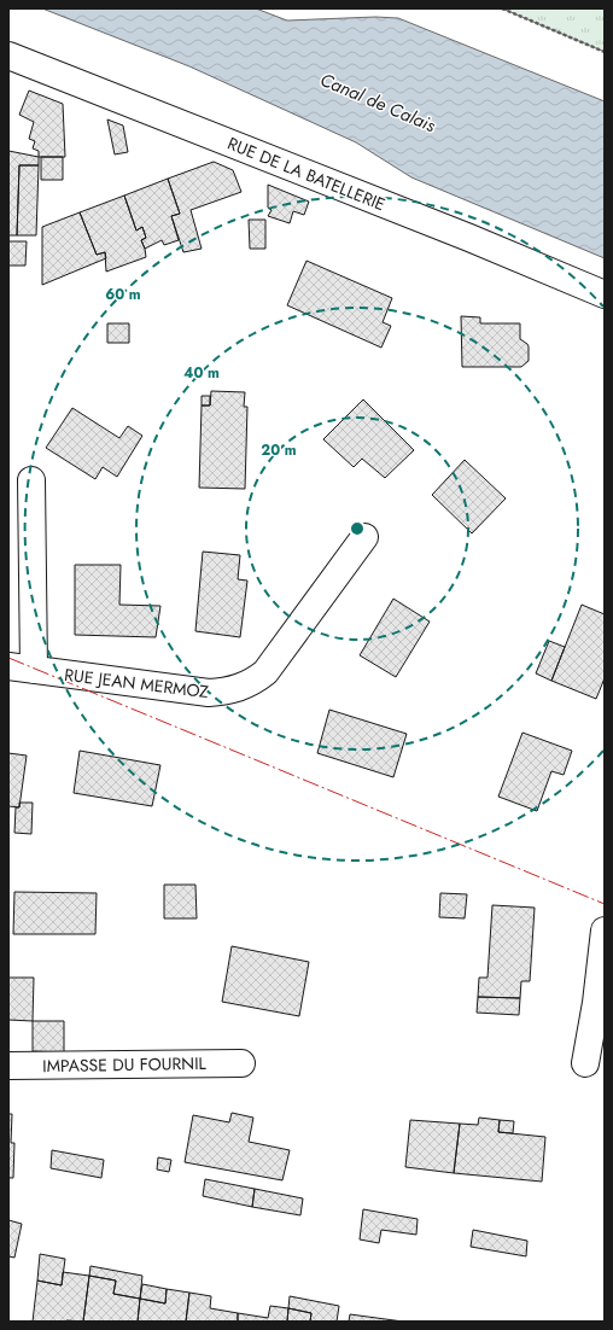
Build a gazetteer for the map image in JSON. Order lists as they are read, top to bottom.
{
  "streets": {
    "street": ["RUE DE LA BATELLERIE", "RUE JEAN MERMOZ", "IMPASSE DU FOURNIL"]
  },
  "water": ["Canal de Calais"],
  "rings": ["60 m", "40 m", "20 m"]
}
